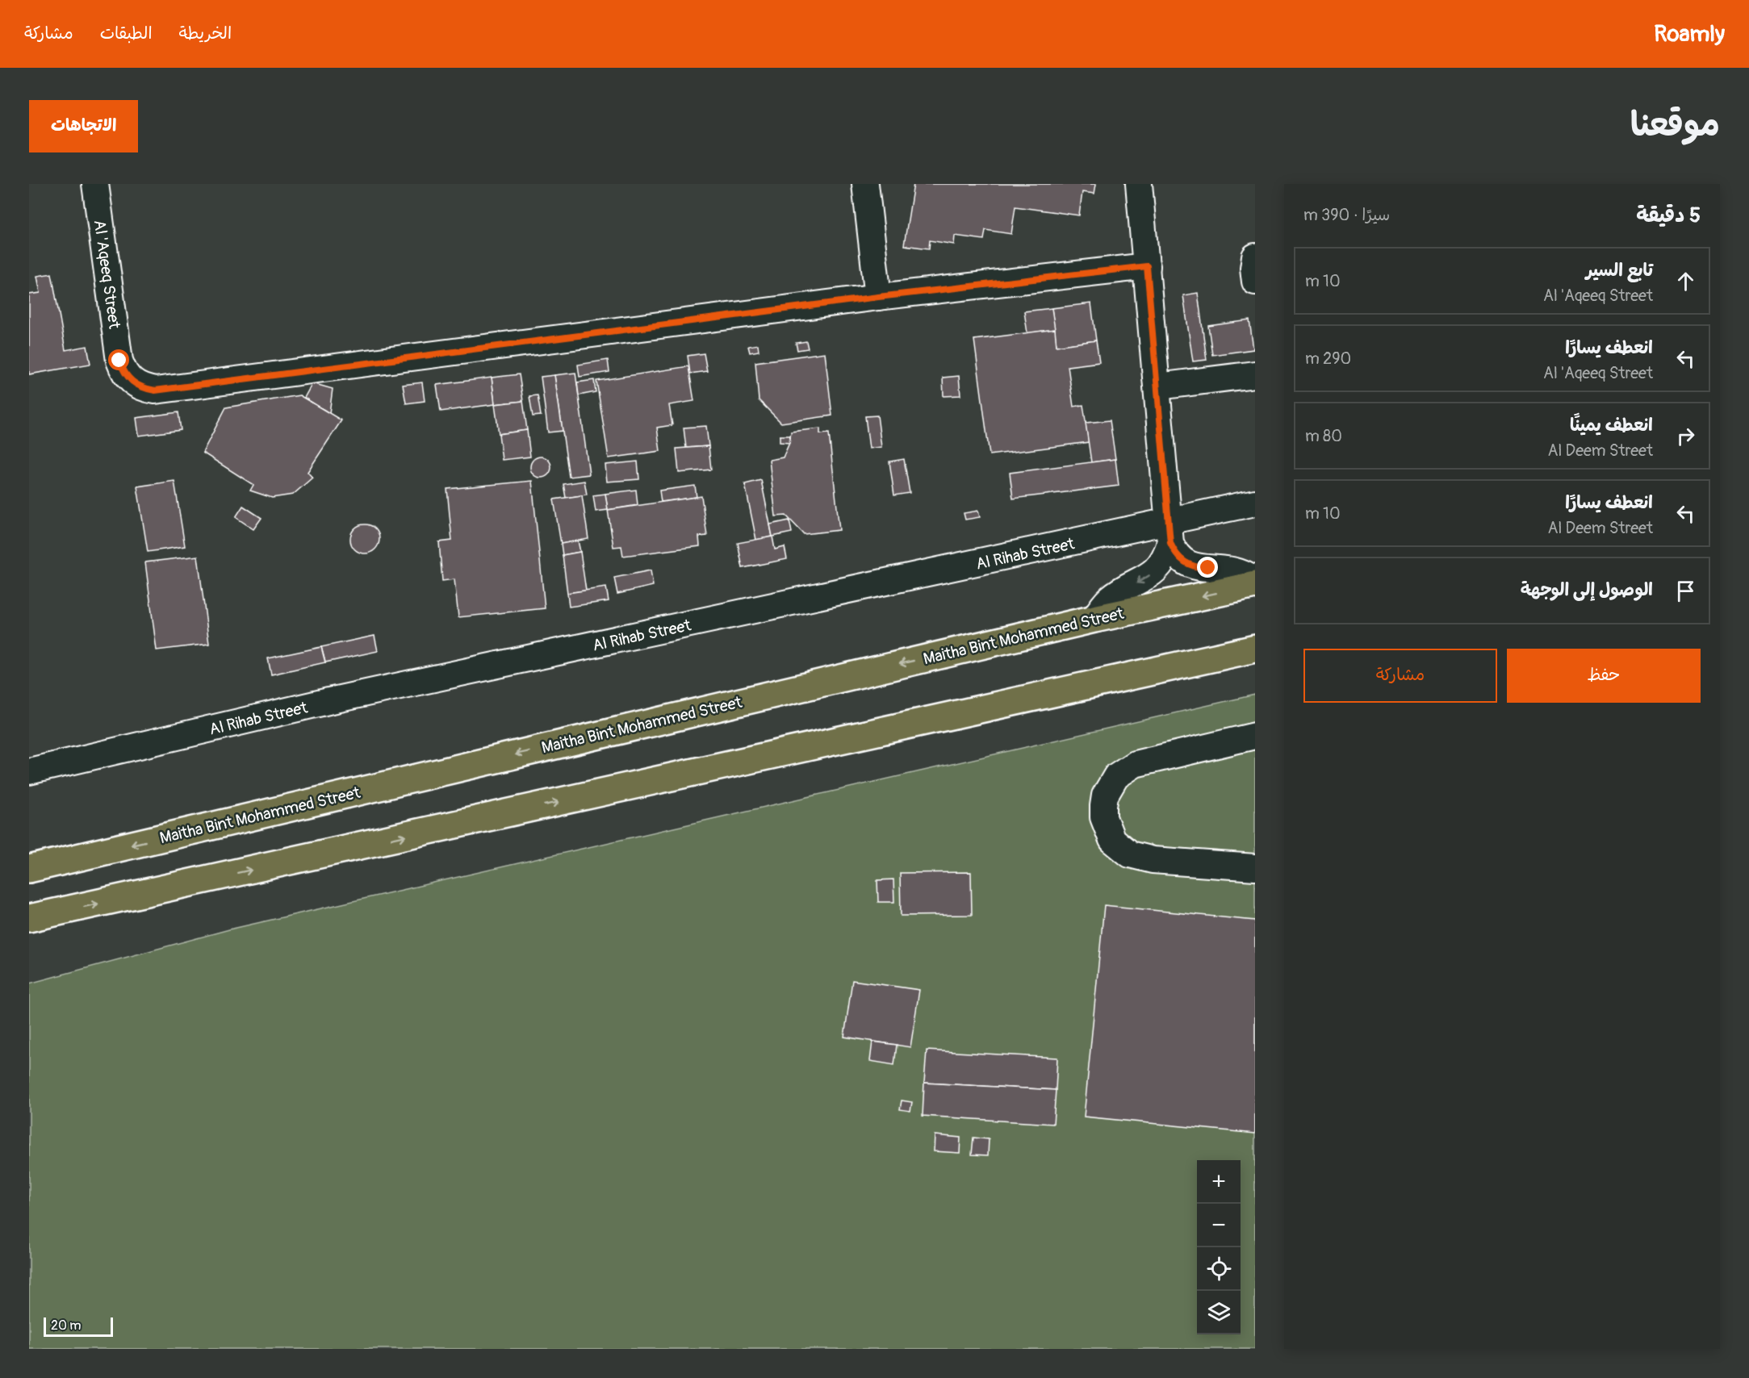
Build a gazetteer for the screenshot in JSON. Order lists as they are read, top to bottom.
{
  "streets": {
    "main road": ["Maitha Bint Mohammed Street"],
    "street": ["Al 'Aqeeq Street", "Al Rihab Street"]
  },
  "scale_bar": "20 m",
  "page": {
    "header": "Roamly",
    "nav": ["الخريطة", "الطبقات", "مشاركة"],
    "title": "موقعنا",
    "buttons": [
      "الاتجاهات",
      ["حفظ", "مشاركة"]
    ],
    "heading": ["5 دقيقة", "سيرًا · 390 m"],
    "list": [
      ["تابع السير", "Al 'Aqeeq Street", "10 m"],
      ["انعطف يسارًا", "Al 'Aqeeq Street", "290 m"],
      ["انعطف يمينًا", "Al Deem Street", "80 m"],
      ["انعطف يسارًا", "Al Deem Street", "10 m"],
      "الوصول إلى الوجهة"
    ],
    "map_buttons": ["+", "−"],
    "scale": "20 m"
  }
}
